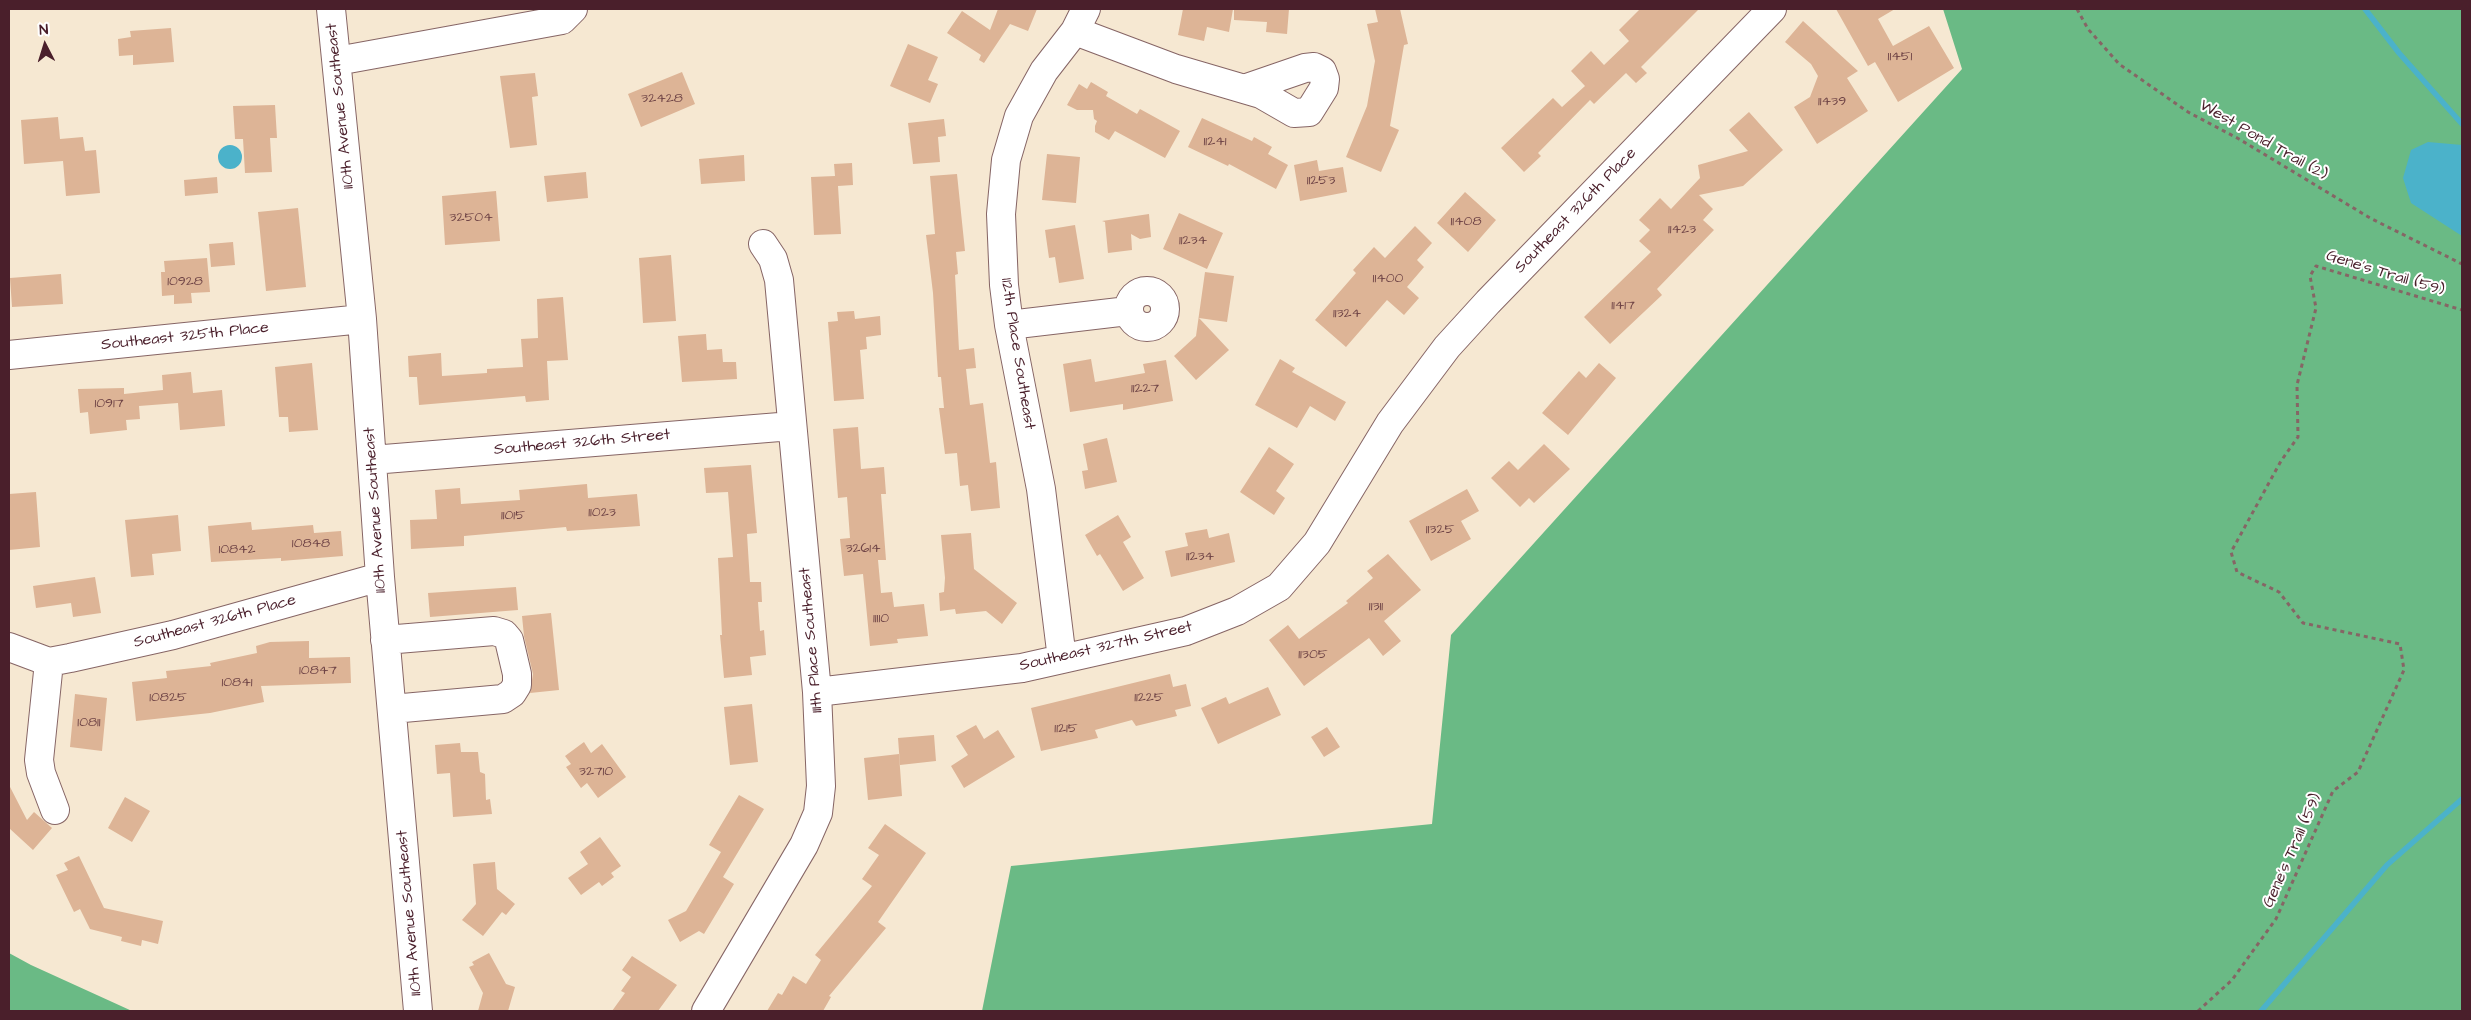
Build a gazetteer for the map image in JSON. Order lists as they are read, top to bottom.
{
  "streets": {
    "street": [
      "110th Avenue Southeast",
      "Southeast 326th Place",
      "Southeast 325th Place",
      "112th Place Southeast",
      "Southeast 326th Street",
      "111th Place Southeast",
      "Southeast 327th Street"
    ],
    "path": ["West Pond Trail (2)", "Gene's Trail (59)"]
  },
  "crossings": [
    ["110th Avenue Southeast", "Southeast 326th Place"],
    ["110th Avenue Southeast", "Southeast 325th Place"],
    ["110th Avenue Southeast", "Southeast 326th Street"],
    ["Southeast 326th Place", "Southeast 327th Street"],
    ["112th Place Southeast", "Southeast 327th Street"],
    ["Southeast 326th Street", "111th Place Southeast"],
    ["111th Place Southeast", "Southeast 327th Street"]
  ],
  "house_numbers": [
    "11451",
    "32428",
    "11439",
    "11241",
    "11253",
    "32504",
    "11408",
    "11423",
    "11234",
    "11400",
    "10928",
    "11417",
    "11324",
    "11227",
    "10917",
    "11023",
    "11015",
    "11325",
    "10848",
    "32614",
    "10842",
    "11234",
    "11311",
    "11110",
    "11305",
    "10847",
    "10841",
    "10825",
    "11225",
    "10811",
    "11215",
    "32710"
  ],
  "north": "top"
}
